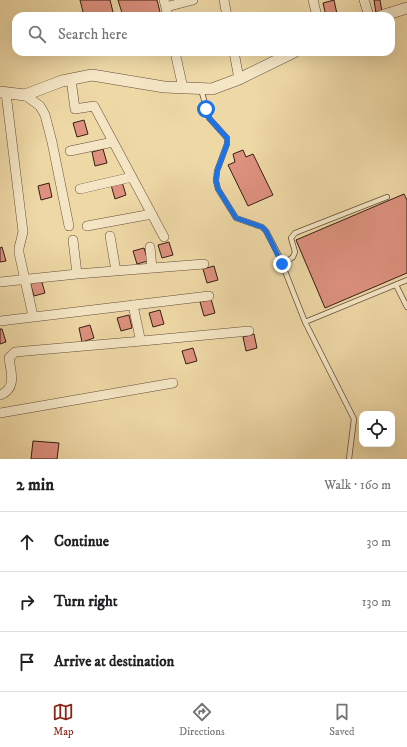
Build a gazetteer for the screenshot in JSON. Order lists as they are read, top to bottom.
{
  "page": {
    "search": "Search here",
    "heading": ["2 min", "Walk · 160 m"],
    "list": [
      ["Continue", "30 m"],
      ["Turn right", "130 m"],
      "Arrive at destination"
    ],
    "nav": ["Map", "Directions", "Saved"]
  }
}
